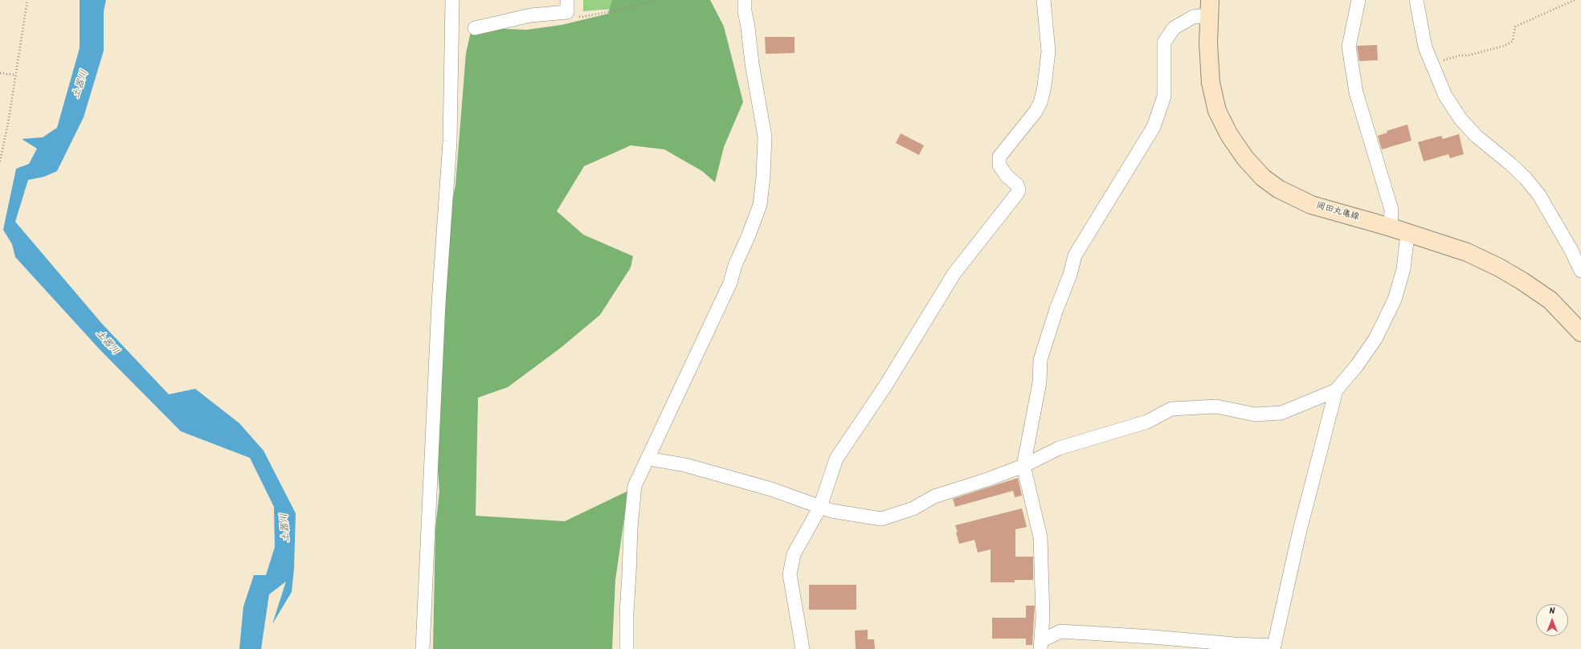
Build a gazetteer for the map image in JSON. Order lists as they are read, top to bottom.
{
  "streets": {
    "main road": ["岡田丸亀線"]
  },
  "water": ["土器川"],
  "north": "top"
}
